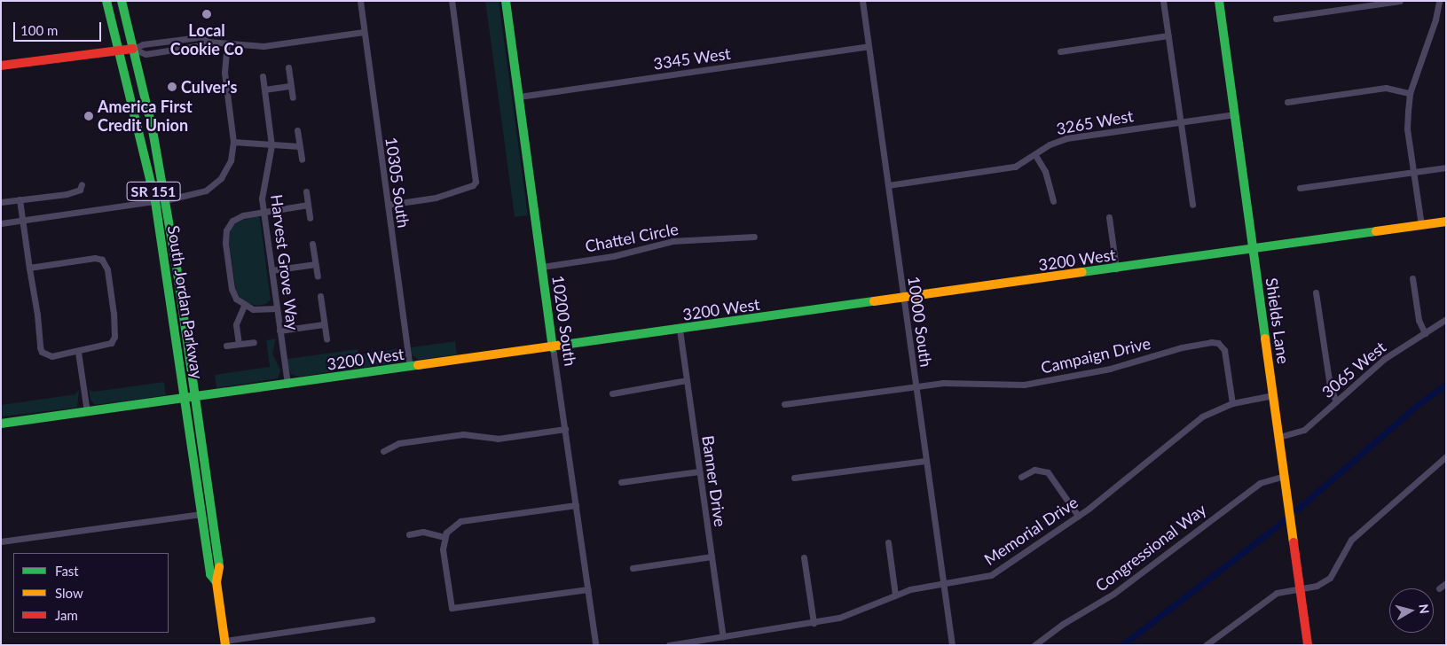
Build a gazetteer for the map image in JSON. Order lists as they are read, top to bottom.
{
  "streets": {
    "street": [
      "3345 West",
      "3265 West",
      "10305 South",
      "SR 151",
      "Chattel Circle",
      "3200 West",
      "Harvest Grove Way",
      "South Jordan Parkway",
      "10200 South",
      "Shields Lane",
      "10000 South",
      "Campaign Drive",
      "3065 West",
      "Banner Drive",
      "Memorial Drive",
      "Congressional Way"
    ]
  },
  "crossings": [
    ["3345 West", "10200 South"],
    ["3345 West", "10000 South"],
    ["3265 West", "Shields Lane"],
    ["3265 West", "10000 South"],
    ["10305 South", "3200 West"],
    ["Chattel Circle", "10200 South"],
    ["3200 West", "Harvest Grove Way"],
    ["3200 West", "South Jordan Parkway"],
    ["3200 West", "10200 South"],
    ["3200 West", "Shields Lane"],
    ["3200 West", "10000 South"],
    ["3200 West", "Banner Drive"],
    ["Shields Lane", "3065 West"],
    ["Shields Lane", "Memorial Drive"],
    ["Shields Lane", "Congressional Way"],
    ["10000 South", "Campaign Drive"],
    ["10000 South", "Memorial Drive"],
    ["Campaign Drive", "Memorial Drive"],
    ["Banner Drive", "Memorial Drive"]
  ],
  "places": ["Local Cookie Co", "Culver's", "America First Credit Union"],
  "legend": ["Fast", "Slow", "Jam"],
  "scale_bar": "100 m",
  "north": "right"
}
